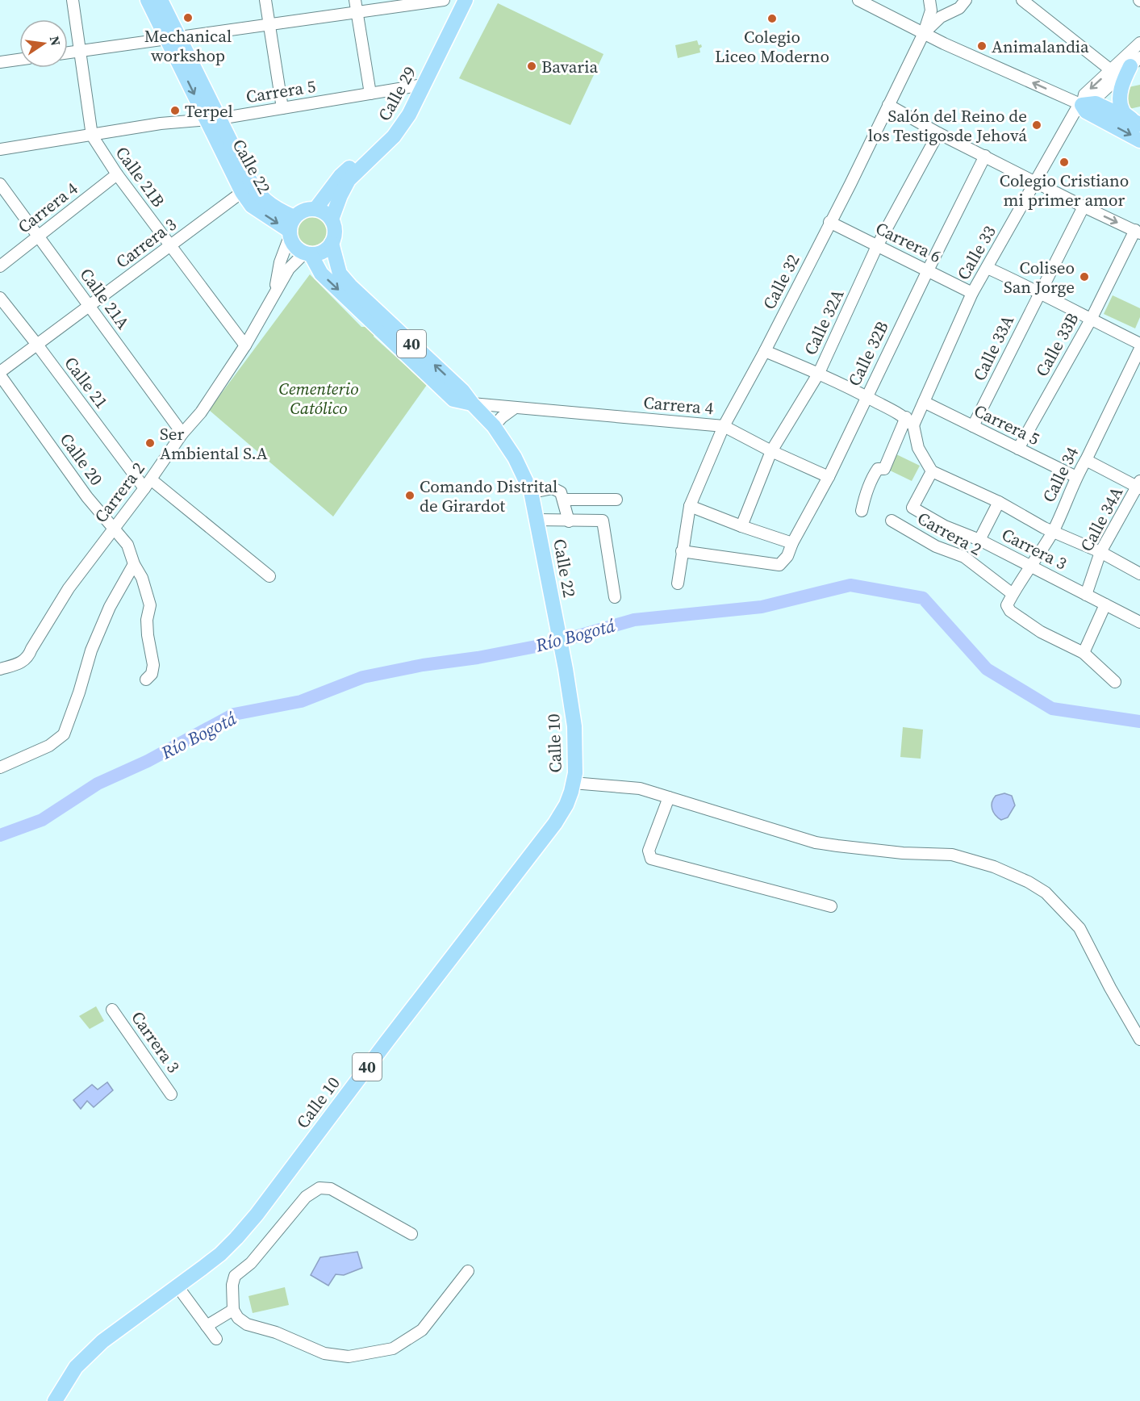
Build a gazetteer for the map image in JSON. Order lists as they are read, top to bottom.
{
  "streets": {
    "main road": [
      "Calle 29",
      "Calle 22",
      "40",
      "Calle 10"
    ],
    "street": [
      "Carrera 5",
      "Calle 21B",
      "Carrera 4",
      "Carrera 6",
      "Carrera 3",
      "Calle 33",
      "Calle 32",
      "Calle 21A",
      "Calle 32A",
      "Calle 33B",
      "Calle 33A",
      "Calle 32B",
      "Calle 21",
      "Calle 20",
      "Calle 34",
      "Carrera 2",
      "Calle 34A"
    ]
  },
  "crossings": [
    ["Carrera 5", "Calle 29"],
    ["Carrera 5", "Calle 22"],
    ["Carrera 5", "Calle 21B"],
    ["Carrera 5", "Calle 33"],
    ["Carrera 5", "Calle 33B"],
    ["Carrera 5", "Calle 33A"],
    ["Carrera 5", "Calle 34"],
    ["Calle 29", "Calle 22"],
    ["Calle 29", "40"],
    ["Calle 29", "Carrera 2"],
    ["Calle 22", "Carrera 4"],
    ["Calle 22", "Carrera 3"],
    ["Calle 22", "40"],
    ["Calle 22", "Carrera 2"],
    ["Calle 22", "Calle 10"],
    ["Calle 21B", "Carrera 4"],
    ["Calle 21B", "Carrera 3"],
    ["Calle 21B", "Carrera 2"],
    ["Carrera 4", "Calle 32"],
    ["Carrera 4", "Calle 21A"],
    ["Carrera 4", "Calle 32A"],
    ["Carrera 4", "Calle 32B"],
    ["Carrera 6", "Calle 33"],
    ["Carrera 6", "Calle 32"],
    ["Carrera 6", "Calle 32A"],
    ["Carrera 6", "Calle 32B"],
    ["Carrera 3", "Calle 21A"],
    ["Carrera 3", "Calle 21"],
    ["Carrera 3", "Calle 20"],
    ["Carrera 3", "Calle 34"],
    ["Carrera 3", "Calle 34A"],
    ["Calle 32", "Calle 32B"],
    ["Calle 21A", "Carrera 2"],
    ["40", "Carrera 2"],
    ["Calle 21", "Carrera 2"],
    ["Calle 20", "Carrera 2"],
    ["Calle 34", "Carrera 2"]
  ],
  "water": ["Río Bogotá"],
  "parks": ["Cementerio Católico"],
  "places": [
    "Mechanical workshop",
    "Colegio Liceo Moderno",
    "Animalandia",
    "Bavaria",
    "Terpel",
    "Salón del Reino de los Testigosde Jehová",
    "Colegio Cristiano mi primer amor",
    "Coliseo San Jorge",
    "Ser Ambiental S.A",
    "Comando Distrital de Girardot"
  ],
  "north": "right"
}
